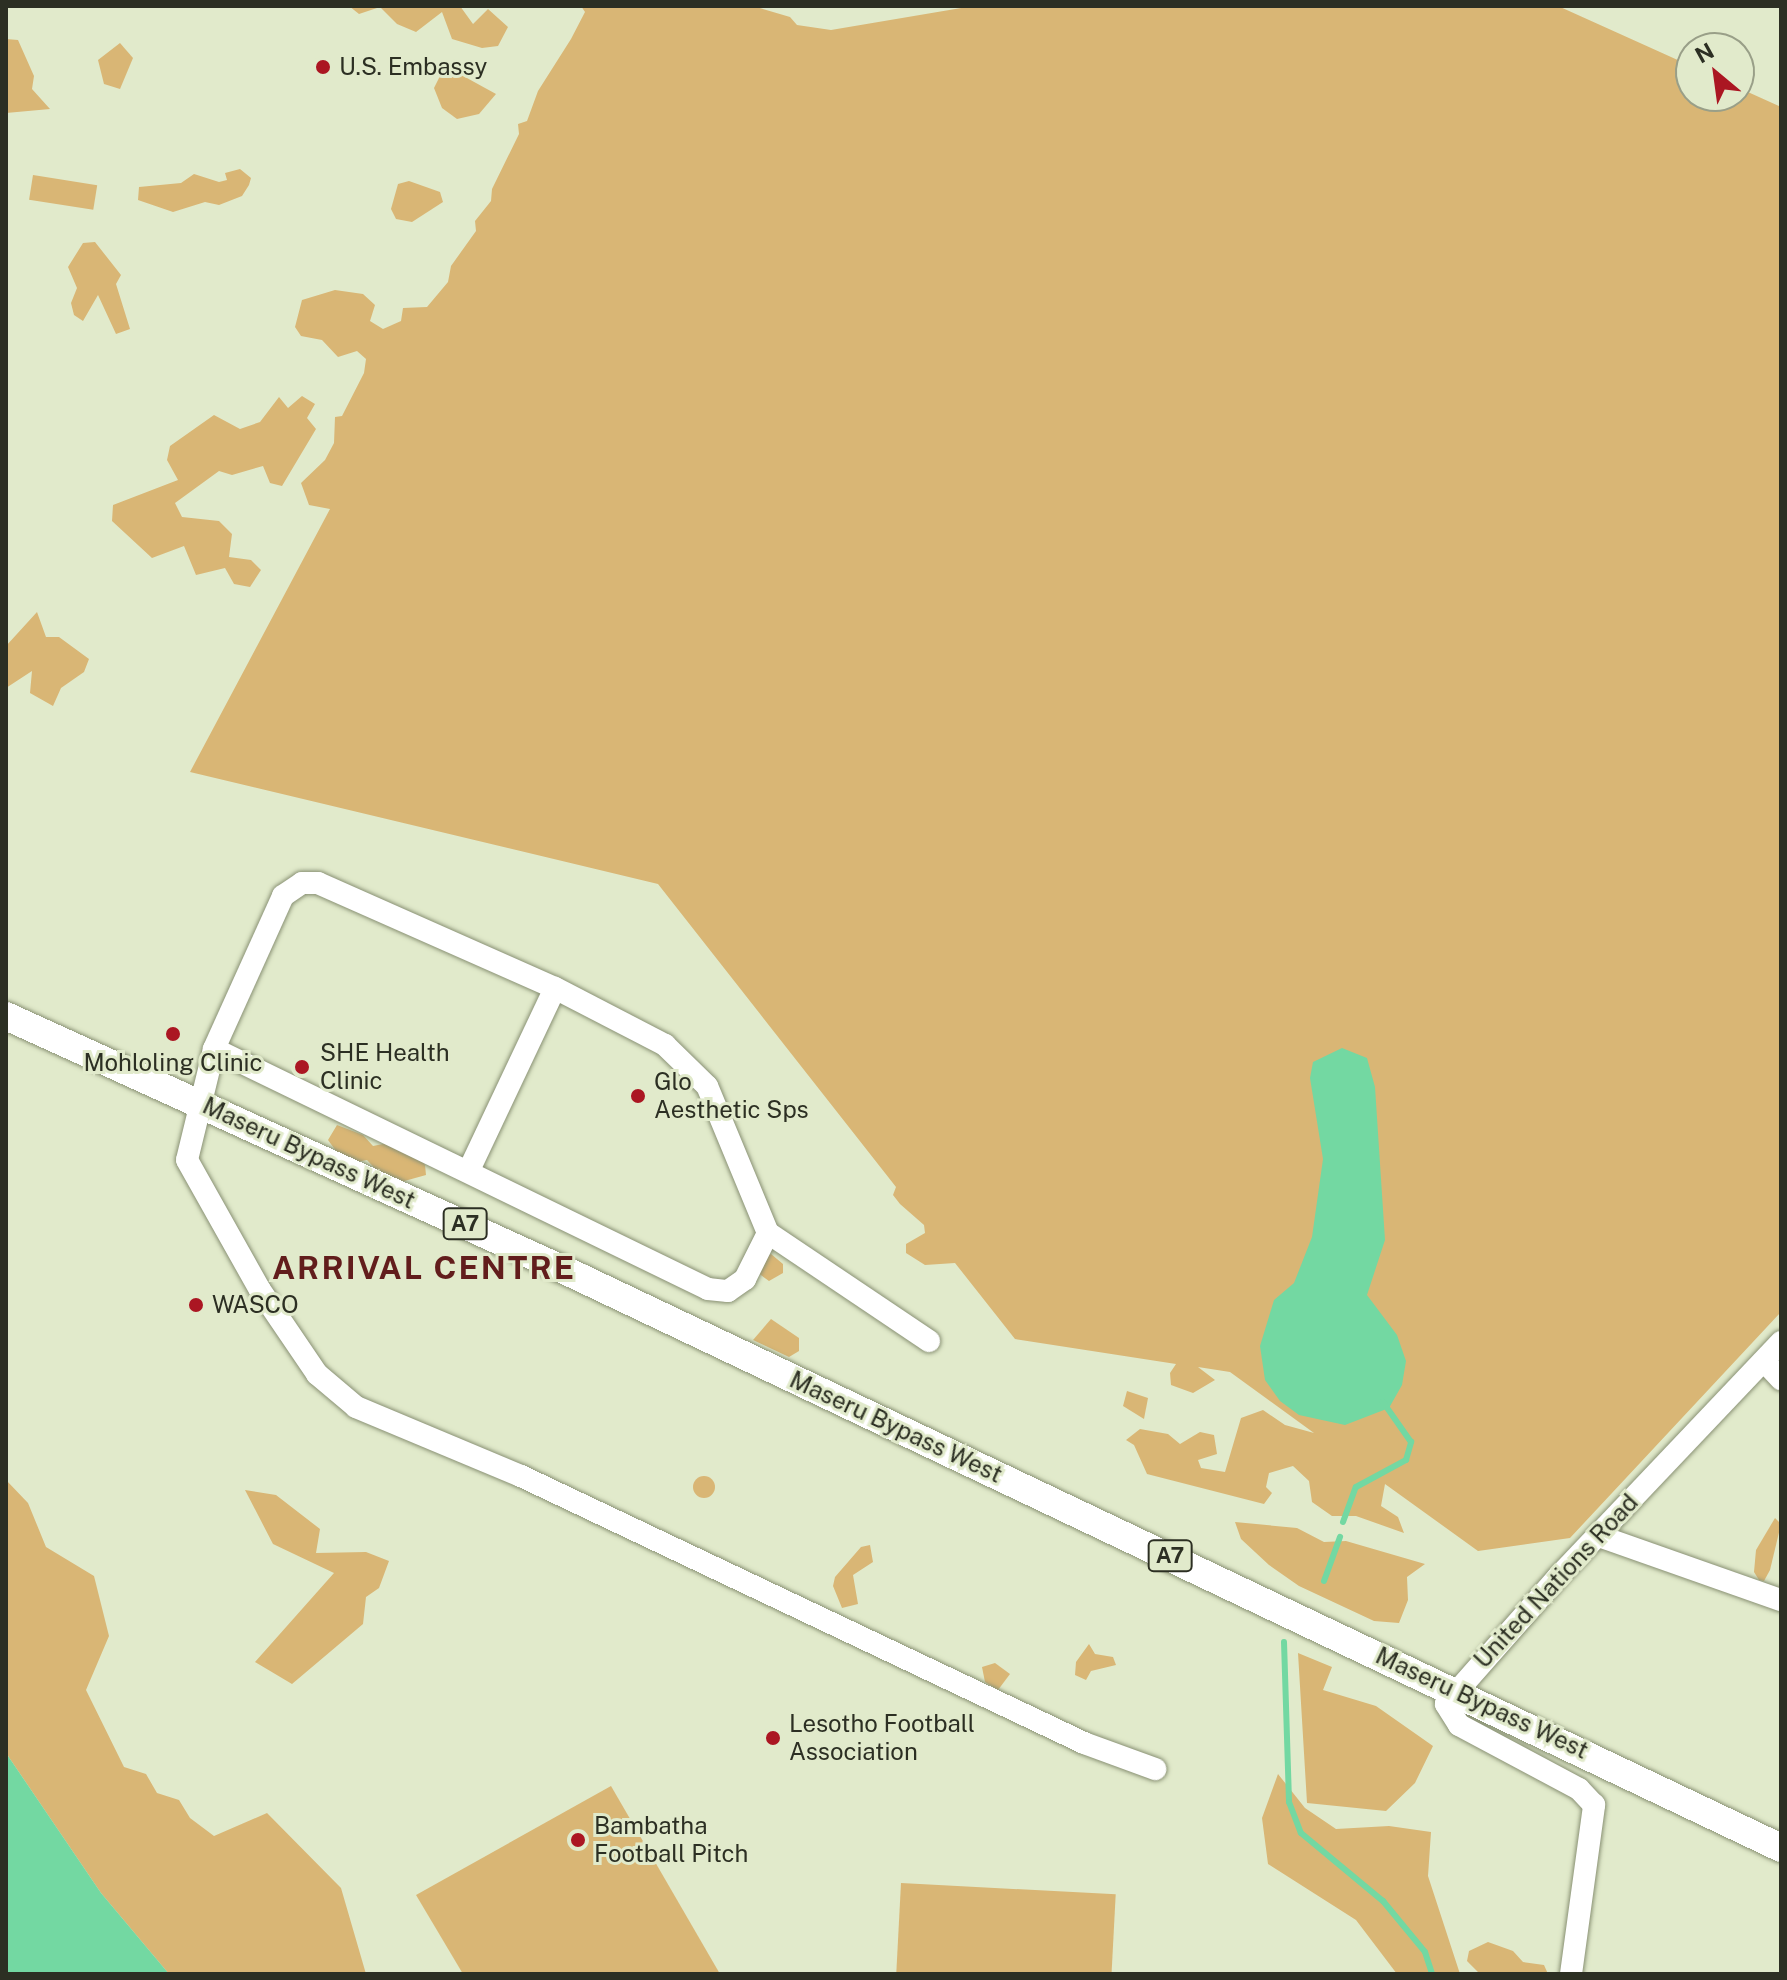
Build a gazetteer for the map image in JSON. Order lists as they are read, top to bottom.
{
  "streets": {
    "main road": ["Maseru Bypass West", "A7"],
    "street": ["United Nations Road"]
  },
  "crossings": [
    ["Maseru Bypass West", "United Nations Road"]
  ],
  "districts": ["ARRIVAL CENTRE"],
  "places": [
    "U.S. Embassy",
    "Mohloling Clinic",
    "SHE Health Clinic",
    "Glo Aesthetic Sps",
    "WASCO",
    "Lesotho Football Association",
    "Bambatha Football Pitch"
  ],
  "north": "top left"
}
